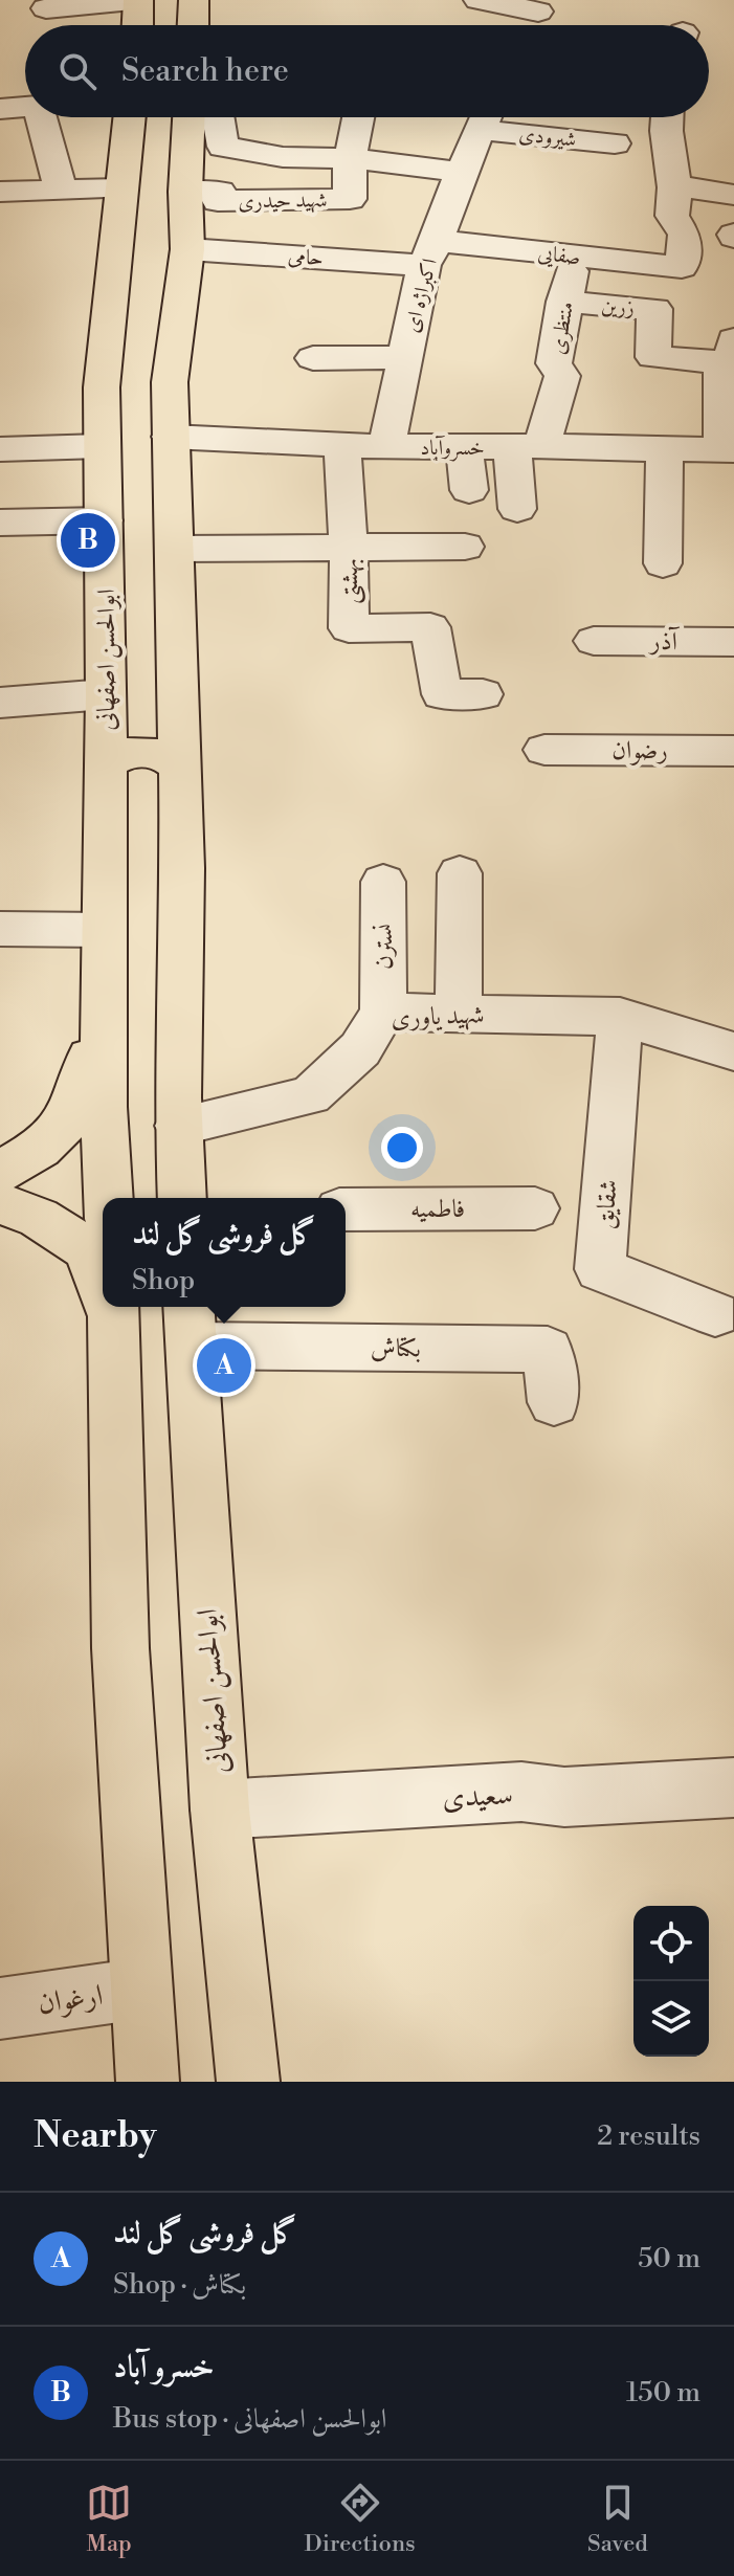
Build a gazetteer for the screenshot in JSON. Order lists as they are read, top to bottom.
{
  "streets": {
    "main road": ["ابوالحسن اصفهانی"],
    "street": [
      "شیرودی",
      "شهید حیدری",
      "صفایی",
      "حامی",
      "اکبراژه ای",
      "زرین",
      "منتظری",
      "خسروآباد",
      "بهشتی",
      "آذر",
      "رضوان",
      "نسترن",
      "شهید یاوری",
      "شقایق",
      "فاطمیه",
      "بکتاش",
      "سعیدی",
      "ارغوان"
    ]
  },
  "crossings": [
    ["صفایی", "حامی"],
    ["صفایی", "اکبراژه ای"],
    ["صفایی", "منتظری"],
    ["حامی", "اکبراژه ای"],
    ["اکبراژه ای", "خسروآباد"],
    ["زرین", "منتظری"],
    ["زرین", "خسروآباد"],
    ["منتظری", "خسروآباد"],
    ["خسروآباد", "بهشتی"],
    ["ابوالحسن اصفهانی", "بکتاش"],
    ["ابوالحسن اصفهانی", "سعیدی"],
    ["نسترن", "شهید یاوری"],
    ["شهید یاوری", "شقایق"]
  ],
  "page": {
    "search": "Search here",
    "pins": ["B", "A"],
    "popup": ["گل فروشی گل لند", "Shop"],
    "heading": ["Nearby", "2 results"],
    "list": [
      {
        "mark": "A",
        "name": "گل فروشی گل لند",
        "note": "Shop · بکتاش",
        "value": "50 m"
      },
      {
        "mark": "B",
        "name": "خسرو آباد",
        "note": "Bus stop · ابوالحسن اصفهانی",
        "value": "150 m"
      }
    ],
    "nav": ["Map", "Directions", "Saved"]
  }
}
